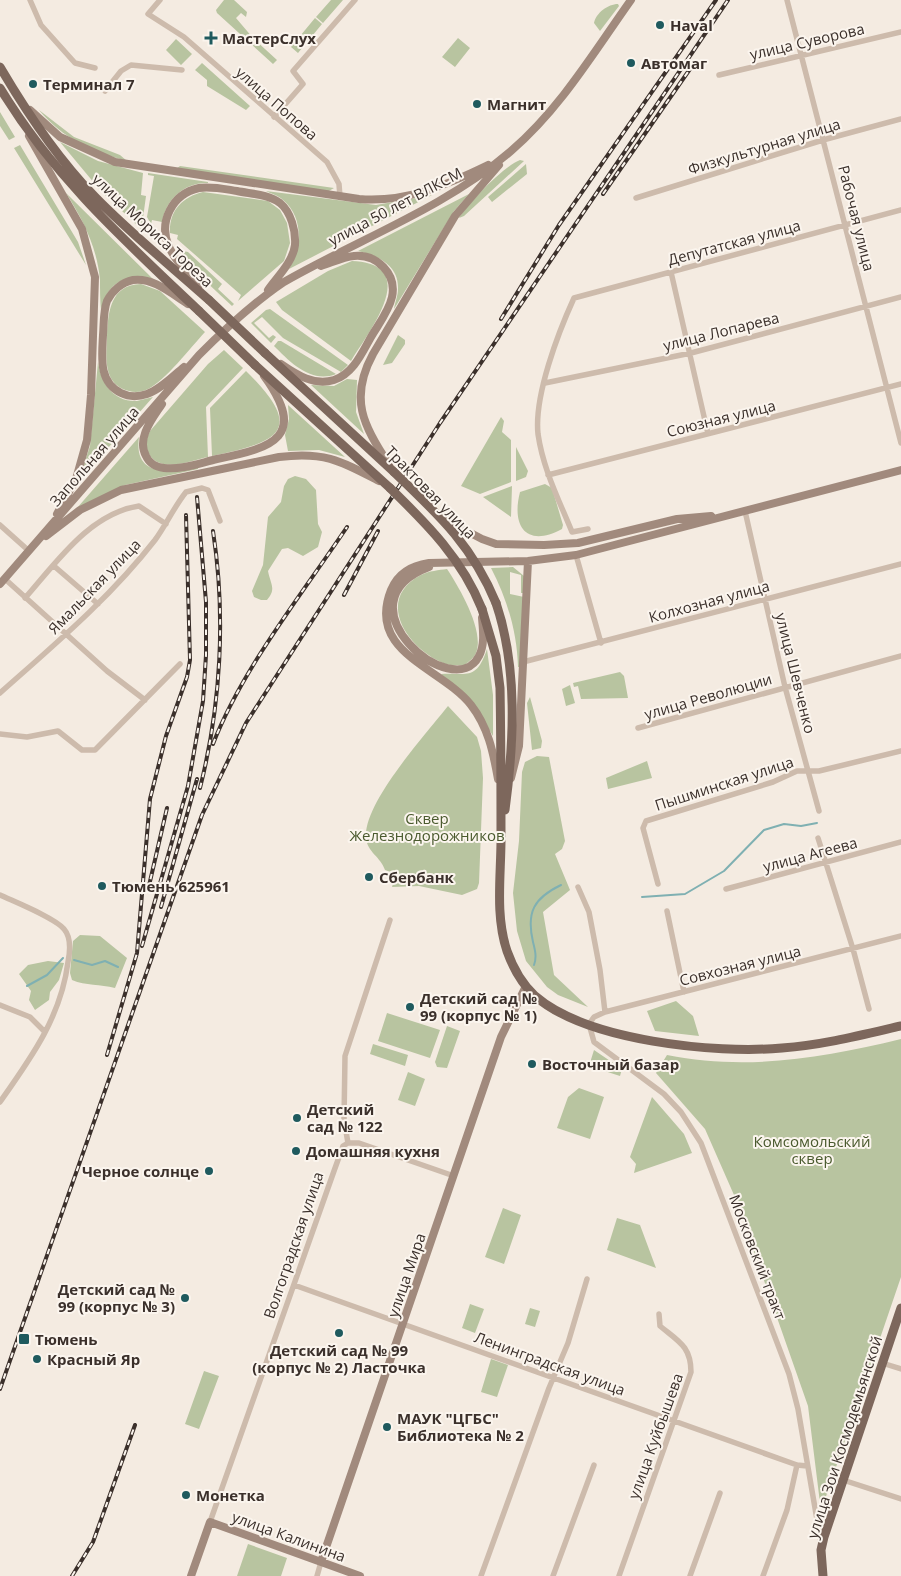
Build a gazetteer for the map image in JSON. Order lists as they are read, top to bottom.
{
  "streets": {
    "main road": ["улица Мориса Тореза", "Трактовая улица", "улица Зои Космодемьянской"],
    "street": [
      "улица Суворова",
      "улица Попова",
      "Физкультурная улица",
      "улица 50 лет ВЛКСМ",
      "Рабочая улица",
      "Депутатская улица",
      "улица Лопарева",
      "Союзная улица",
      "Запольная улица",
      "Ямальская улица",
      "Колхозная улица",
      "улица Шевченко",
      "улица Революции",
      "Пышминская улица",
      "улица Агеева",
      "Совхозная улица",
      "Волгоградская улица",
      "Московский тракт",
      "улица Мира",
      "Ленинградская улица",
      "улица Куйбышева",
      "улица Калинина"
    ]
  },
  "crossings": [
    ["улица Суворова", "Рабочая улица"],
    ["Физкультурная улица", "Рабочая улица"],
    ["улица 50 лет ВЛКСМ", "Запольная улица"],
    ["Рабочая улица", "Депутатская улица"],
    ["Рабочая улица", "улица Лопарева"],
    ["Рабочая улица", "Союзная улица"],
    ["улица Мориса Тореза", "Трактовая улица"],
    ["Депутатская улица", "улица Лопарева"],
    ["Трактовая улица", "Совхозная улица"],
    ["Трактовая улица", "Московский тракт"],
    ["Трактовая улица", "улица Мира"],
    ["Колхозная улица", "улица Шевченко"],
    ["улица Шевченко", "улица Революции"],
    ["улица Шевченко", "Пышминская улица"],
    ["Совхозная улица", "Московский тракт"],
    ["Волгоградская улица", "Ленинградская улица"],
    ["Волгоградская улица", "улица Калинина"],
    ["Московский тракт", "Ленинградская улица"],
    ["Московский тракт", "улица Зои Космодемьянской"],
    ["улица Мира", "Ленинградская улица"],
    ["улица Мира", "улица Калинина"],
    ["Ленинградская улица", "улица Куйбышева"]
  ],
  "parks": ["Сквер Железнодорожников", "Комсомольский сквер"],
  "places": {
    "other": [
      "Haval",
      "Автомаг",
      "Терминал 7",
      "Магнит",
      "Сбербанк",
      "Тюмень 625961",
      "Детский сад № 99 (корпус № 1)",
      "Восточный базар",
      "Детский сад № 122",
      "Домашняя кухня",
      "Черное солнце",
      "Детский сад № 99 (корпус № 3)",
      "Детский сад № 99 (корпус № 2) Ласточка",
      "Красный Яр",
      "МАУК \"ЦГБС\" Библиотека № 2",
      "Монетка"
    ],
    "health": ["МастерСлух"],
    "transit": ["Тюмень"]
  }
}
